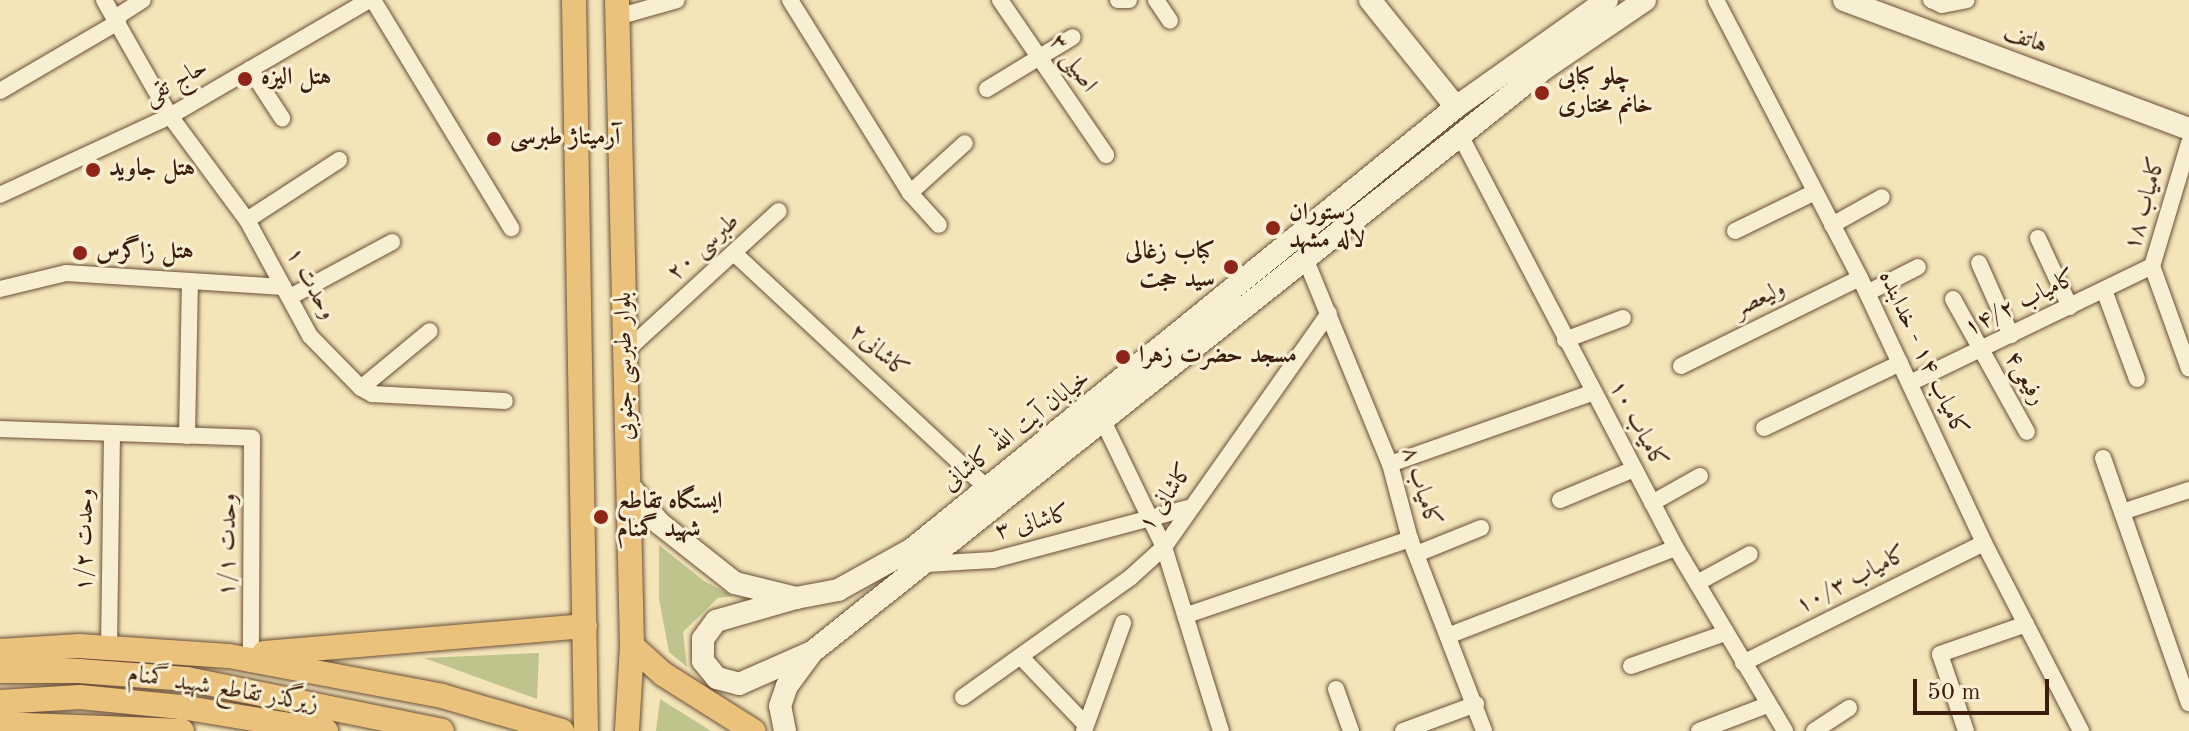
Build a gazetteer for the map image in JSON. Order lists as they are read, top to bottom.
{
  "streets": {
    "main road": [
      "هاتف",
      "بلوار طبرسی جنوبی",
      "خیابان آیت الله کاشانی",
      "زیرگذر تقاطع شهید گمنام"
    ],
    "street": [
      "اصیلی ۳",
      "حاج تقی",
      "کامیاب ۱۸",
      "طبرسی ۲۰",
      "وحدت ۱",
      "ولیعصر",
      "کامیاب ۱۴/۲",
      "کاشانی۲",
      "کامیاب ۱۴ - خدابنده",
      "رفیعی۴",
      "کامیاب ۱۰",
      "کامیاب ۸",
      "کاشانی ۱",
      "کاشانی ۳",
      "وحدت ۱/۲",
      "وحدت ۱/۱",
      "کامیاب ۱۰/۳"
    ]
  },
  "crossings": [
    ["حاج تقی", "وحدت ۱"],
    ["کامیاب ۱۸", "کامیاب ۱۴/۲"],
    ["طبرسی ۲۰", "کاشانی۲"],
    ["طبرسی ۲۰", "بلوار طبرسی جنوبی"],
    ["ولیعصر", "کامیاب ۱۴ - خدابنده"],
    ["کامیاب ۱۴/۲", "کامیاب ۱۴ - خدابنده"],
    ["کامیاب ۱۴/۲", "رفیعی۴"],
    ["کاشانی۲", "خیابان آیت الله کاشانی"],
    ["کامیاب ۱۴ - خدابنده", "کامیاب ۱۰/۳"],
    ["بلوار طبرسی جنوبی", "خیابان آیت الله کاشانی"],
    ["کامیاب ۱۰", "خیابان آیت الله کاشانی"],
    ["کامیاب ۱۰", "کامیاب ۱۰/۳"],
    ["خیابان آیت الله کاشانی", "کامیاب ۸"],
    ["خیابان آیت الله کاشانی", "کاشانی ۳"],
    ["کامیاب ۸", "کاشانی ۱"],
    ["کاشانی ۱", "کاشانی ۳"]
  ],
  "places": [
    "هتل الیزه",
    "چلو کبابی خانم مختاری",
    "آرمیتاژ طبرسی",
    "هتل جاوید",
    "رستوران لاله مشهد",
    "هتل زاگرس",
    "کباب زغالی سید حجت",
    "مسجد حضرت زهرا",
    "ایستگاه تقاطع شهید گمنام"
  ],
  "scale_bar": "50 m"
}
